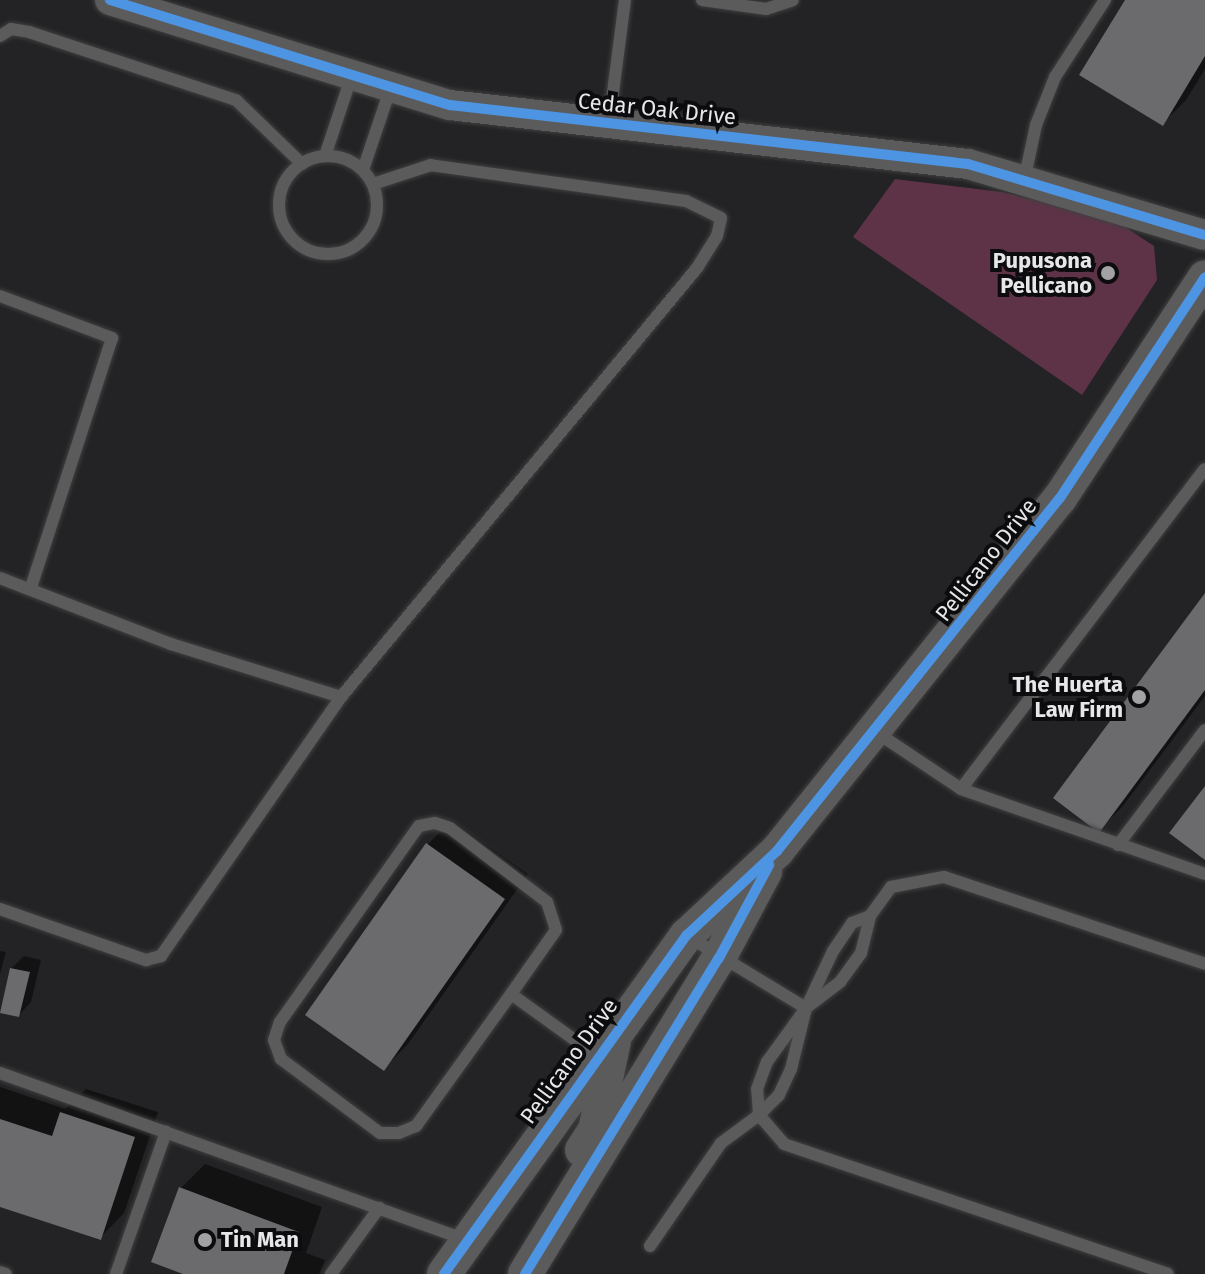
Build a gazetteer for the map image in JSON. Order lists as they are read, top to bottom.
{
  "streets": {
    "main road": ["Pellicano Drive"],
    "street": ["Cedar Oak Drive"]
  },
  "places": ["Pupusona Pellicano", "The Huerta Law Firm", "Tin Man"]
}
